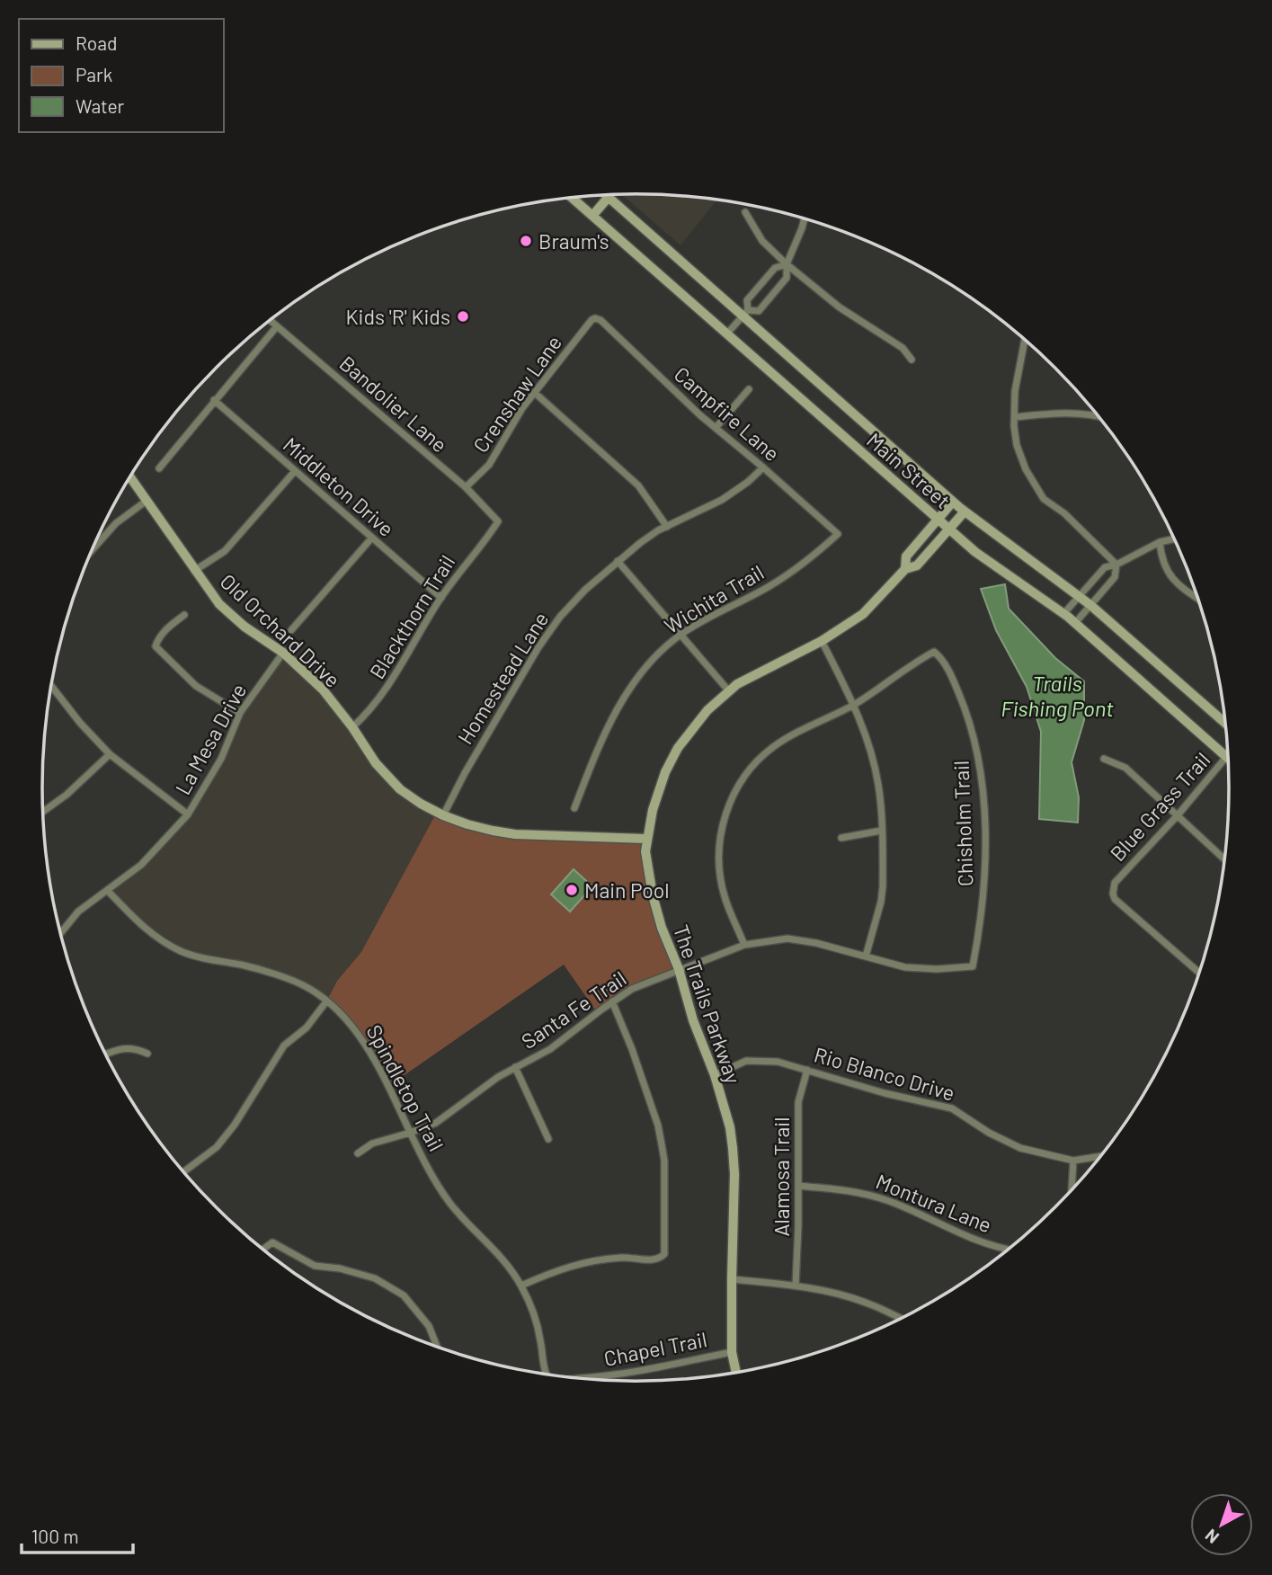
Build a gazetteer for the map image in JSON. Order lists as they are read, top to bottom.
{
  "streets": {
    "street": [
      "Crenshaw Lane",
      "Bandolier Lane",
      "Campfire Lane",
      "Main Street",
      "Middleton Drive",
      "Wichita Trail",
      "Blackthorn Trail",
      "Old Orchard Drive",
      "Homestead Lane",
      "La Mesa Drive",
      "Blue Grass Trail",
      "Chisholm Trail",
      "The Trails Parkway",
      "Santa Fe Trail",
      "Rio Blanco Drive",
      "Spindletop Trail",
      "Alamosa Trail",
      "Montura Lane",
      "Chapel Trail"
    ]
  },
  "crossings": [
    ["Crenshaw Lane", "Bandolier Lane"],
    ["Crenshaw Lane", "Campfire Lane"],
    ["Bandolier Lane", "Blackthorn Trail"],
    ["Campfire Lane", "Wichita Trail"],
    ["Campfire Lane", "Homestead Lane"],
    ["Main Street", "Blue Grass Trail"],
    ["Main Street", "The Trails Parkway"],
    ["Middleton Drive", "Blackthorn Trail"],
    ["Blackthorn Trail", "Old Orchard Drive"],
    ["Old Orchard Drive", "Homestead Lane"],
    ["Old Orchard Drive", "La Mesa Drive"],
    ["Old Orchard Drive", "The Trails Parkway"],
    ["La Mesa Drive", "Spindletop Trail"],
    ["Chisholm Trail", "Santa Fe Trail"],
    ["The Trails Parkway", "Santa Fe Trail"],
    ["The Trails Parkway", "Rio Blanco Drive"],
    ["The Trails Parkway", "Chapel Trail"],
    ["Santa Fe Trail", "Spindletop Trail"],
    ["Rio Blanco Drive", "Alamosa Trail"],
    ["Alamosa Trail", "Montura Lane"]
  ],
  "water": ["Trails Fishing Pont"],
  "places": ["Braum's", "Kids 'R' Kids", "Main Pool"],
  "legend": ["Road", "Park", "Water"],
  "scale_bar": "100 m",
  "north": "bottom left"
}
